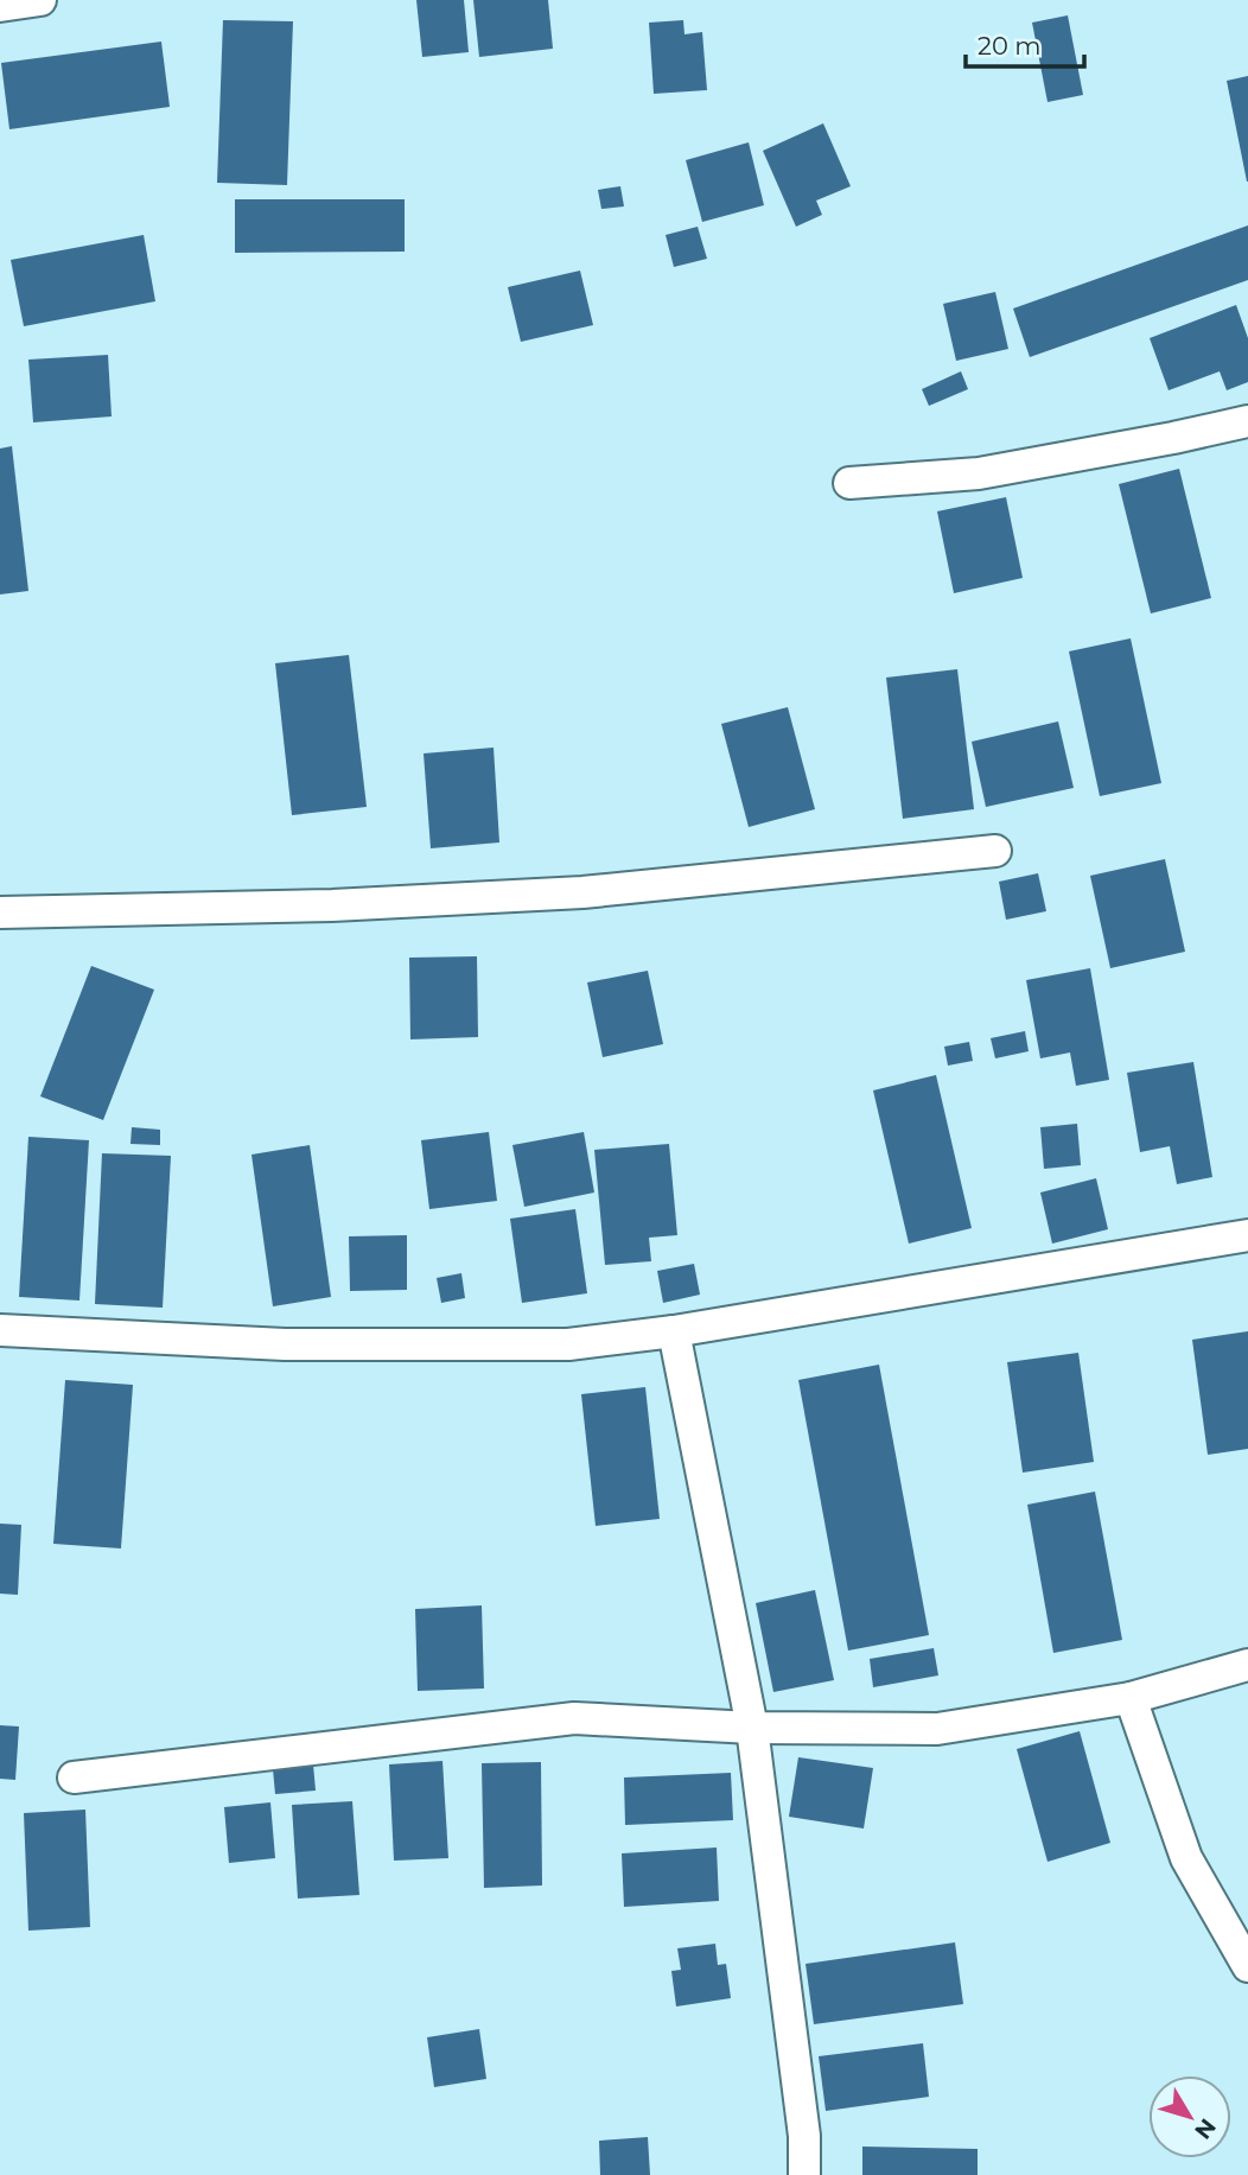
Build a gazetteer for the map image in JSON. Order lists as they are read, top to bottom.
{
  "scale_bar": "20 m",
  "north": "bottom right"
}
